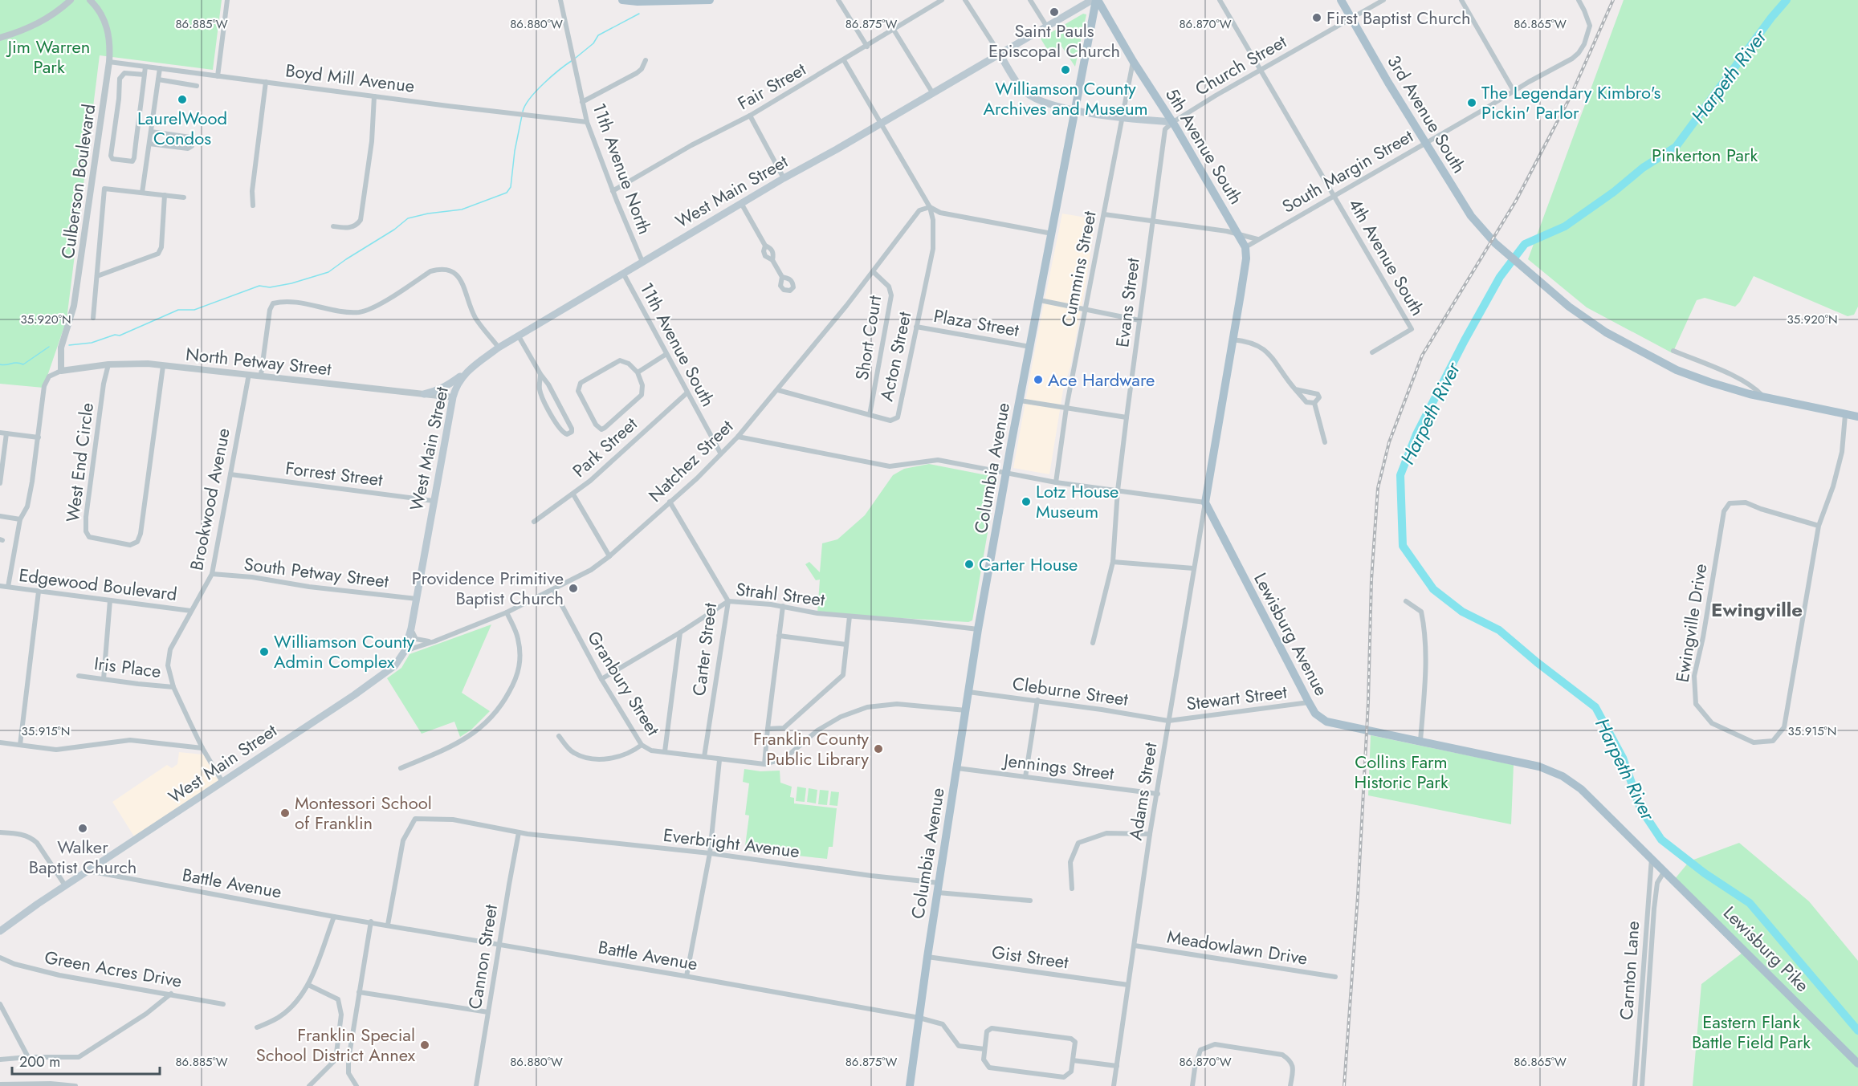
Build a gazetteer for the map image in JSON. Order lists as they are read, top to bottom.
{
  "streets": {
    "main road": [
      "3rd Avenue South",
      "5th Avenue South",
      "West Main Street",
      "Columbia Avenue",
      "Lewisburg Avenue",
      "Lewisburg Pike"
    ],
    "street": [
      "Church Street",
      "Boyd Mill Avenue",
      "Fair Street",
      "11th Avenue North",
      "South Margin Street",
      "Culberson Boulevard",
      "4th Avenue South",
      "Cummins Street",
      "Evans Street",
      "Plaza Street",
      "Short Court",
      "11th Avenue South",
      "Acton Street",
      "North Petway Street",
      "Park Street",
      "Natchez Street",
      "West End Circle",
      "Forrest Street",
      "Brookwood Avenue",
      "South Petway Street",
      "Edgewood Boulevard",
      "Strahl Street",
      "Ewingville Drive",
      "Carter Street",
      "Iris Place",
      "Granbury Street",
      "Cleburne Street",
      "Stewart Street",
      "Jennings Street",
      "Adams Street",
      "Everbright Avenue",
      "Battle Avenue",
      "Meadowlawn Drive",
      "Cannon Street",
      "Gist Street",
      "Green Acres Drive",
      "Carnton Lane"
    ]
  },
  "crossings": [
    ["Church Street", "3rd Avenue South"],
    ["Church Street", "5th Avenue South"],
    ["Church Street", "4th Avenue South"],
    ["Church Street", "Evans Street"],
    ["Boyd Mill Avenue", "11th Avenue North"],
    ["Boyd Mill Avenue", "Culberson Boulevard"],
    ["Fair Street", "11th Avenue North"],
    ["3rd Avenue South", "South Margin Street"],
    ["3rd Avenue South", "Ewingville Drive"],
    ["5th Avenue South", "Cummins Street"],
    ["5th Avenue South", "Evans Street"],
    ["5th Avenue South", "Columbia Avenue"],
    ["11th Avenue North", "West Main Street"],
    ["South Margin Street", "4th Avenue South"],
    ["Culberson Boulevard", "North Petway Street"],
    ["West Main Street", "11th Avenue South"],
    ["West Main Street", "North Petway Street"],
    ["West Main Street", "Natchez Street"],
    ["West Main Street", "Forrest Street"],
    ["West Main Street", "Brookwood Avenue"],
    ["West Main Street", "South Petway Street"],
    ["West Main Street", "Battle Avenue"],
    ["Plaza Street", "Acton Street"],
    ["Plaza Street", "Columbia Avenue"],
    ["Short Court", "Acton Street"],
    ["Short Court", "Natchez Street"],
    ["11th Avenue South", "Park Street"],
    ["11th Avenue South", "Natchez Street"],
    ["Acton Street", "Natchez Street"],
    ["North Petway Street", "West End Circle"],
    ["North Petway Street", "Brookwood Avenue"],
    ["Park Street", "Natchez Street"],
    ["Natchez Street", "Carter Street"],
    ["Natchez Street", "Granbury Street"],
    ["Columbia Avenue", "Strahl Street"],
    ["Columbia Avenue", "Granbury Street"],
    ["Columbia Avenue", "Cleburne Street"],
    ["Columbia Avenue", "Jennings Street"],
    ["Columbia Avenue", "Everbright Avenue"],
    ["Columbia Avenue", "Battle Avenue"],
    ["Columbia Avenue", "Gist Street"],
    ["Forrest Street", "Brookwood Avenue"],
    ["Brookwood Avenue", "South Petway Street"],
    ["Brookwood Avenue", "Edgewood Boulevard"],
    ["Brookwood Avenue", "Iris Place"],
    ["Strahl Street", "Carter Street"],
    ["Strahl Street", "Granbury Street"],
    ["Lewisburg Avenue", "Stewart Street"],
    ["Lewisburg Avenue", "Adams Street"],
    ["Lewisburg Avenue", "Lewisburg Pike"],
    ["Lewisburg Avenue", "Carnton Lane"],
    ["Carter Street", "Granbury Street"],
    ["Cleburne Street", "Stewart Street"],
    ["Cleburne Street", "Adams Street"],
    ["Stewart Street", "Adams Street"],
    ["Jennings Street", "Adams Street"],
    ["Adams Street", "Meadowlawn Drive"],
    ["Adams Street", "Gist Street"],
    ["Everbright Avenue", "Battle Avenue"],
    ["Everbright Avenue", "Cannon Street"],
    ["Battle Avenue", "Cannon Street"],
    ["Lewisburg Pike", "Carnton Lane"]
  ],
  "districts": ["Ewingville"],
  "water": ["Harpeth River"],
  "parks": [
    "Jim Warren Park",
    "Pinkerton Park",
    "Collins Farm Historic Park",
    "Eastern Flank Battle Field Park"
  ],
  "places": [
    "Saint Pauls Episcopal Church",
    "First Baptist Church",
    "Williamson County Archives and Museum",
    "LaurelWood Condos",
    "The Legendary Kimbro's Pickin' Parlor",
    "Ace Hardware",
    "Lotz House Museum",
    "Carter House",
    "Providence Primitive Baptist Church",
    "Williamson County Admin Complex",
    "Franklin County Public Library",
    "Montessori School of Franklin",
    "Walker Baptist Church",
    "Franklin Special School District Annex"
  ],
  "scale_bar": "200 m",
  "coordinates": [
    "86.885°W",
    "86.880°W",
    "86.875°W",
    "86.870°W",
    "86.865°W",
    "35.920°N",
    "35.915°N"
  ]
}
